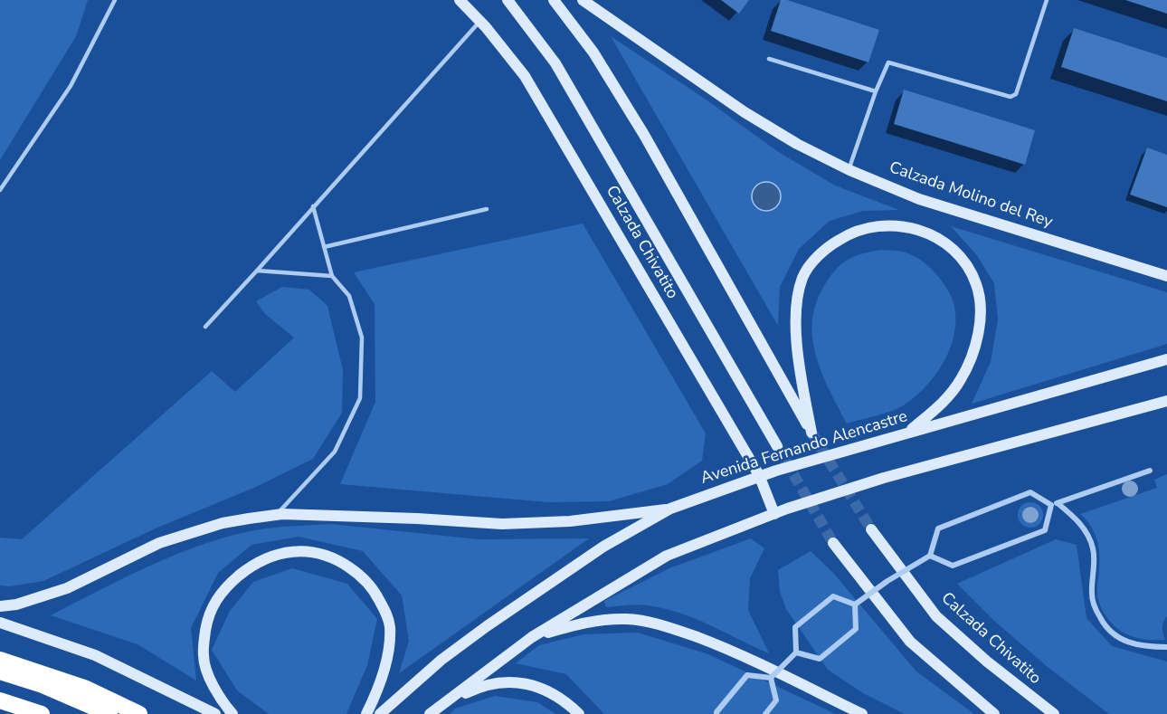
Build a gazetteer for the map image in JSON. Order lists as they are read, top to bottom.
{
  "streets": {
    "main road": ["Calzada Molino del Rey", "Calzada Chivatito", "Avenida Fernando Alencastre"]
  },
  "crossings": [
    ["Calzada Chivatito", "Avenida Fernando Alencastre"]
  ]
}
